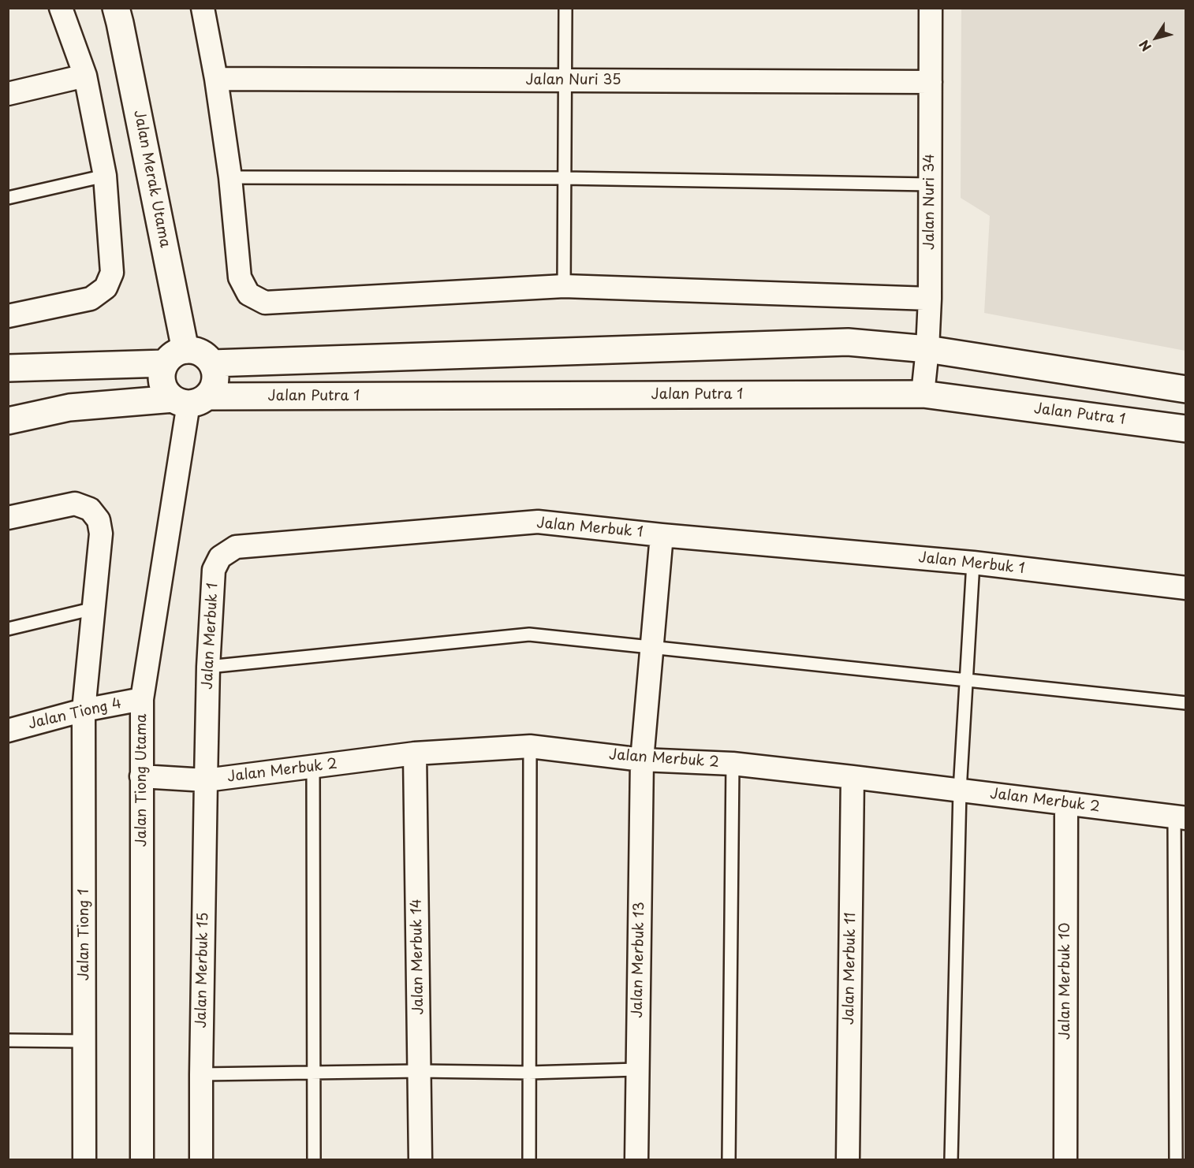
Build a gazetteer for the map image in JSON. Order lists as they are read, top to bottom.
{
  "streets": {
    "main road": ["Jalan Merak Utama", "Jalan Putra 1"],
    "street": [
      "Jalan Nuri 35",
      "Jalan Nuri 34",
      "Jalan Merbuk 1",
      "Jalan Tiong 4",
      "Jalan Merbuk 2",
      "Jalan Tiong Utama",
      "Jalan Tiong 1",
      "Jalan Merbuk 14",
      "Jalan Merbuk 13",
      "Jalan Merbuk 11",
      "Jalan Merbuk 15",
      "Jalan Merbuk 10"
    ]
  },
  "crossings": [
    ["Jalan Nuri 35", "Jalan Nuri 34"],
    ["Jalan Merak Utama", "Jalan Putra 1"],
    ["Jalan Merak Utama", "Jalan Tiong Utama"],
    ["Jalan Nuri 34", "Jalan Putra 1"],
    ["Jalan Putra 1", "Jalan Tiong Utama"],
    ["Jalan Merbuk 1", "Jalan Merbuk 2"],
    ["Jalan Merbuk 1", "Jalan Merbuk 13"],
    ["Jalan Merbuk 1", "Jalan Merbuk 15"],
    ["Jalan Tiong 4", "Jalan Tiong Utama"],
    ["Jalan Tiong 4", "Jalan Tiong 1"],
    ["Jalan Merbuk 2", "Jalan Tiong Utama"],
    ["Jalan Merbuk 2", "Jalan Merbuk 14"],
    ["Jalan Merbuk 2", "Jalan Merbuk 13"],
    ["Jalan Merbuk 2", "Jalan Merbuk 11"],
    ["Jalan Merbuk 2", "Jalan Merbuk 15"],
    ["Jalan Merbuk 2", "Jalan Merbuk 10"]
  ],
  "north": "bottom left"
}
